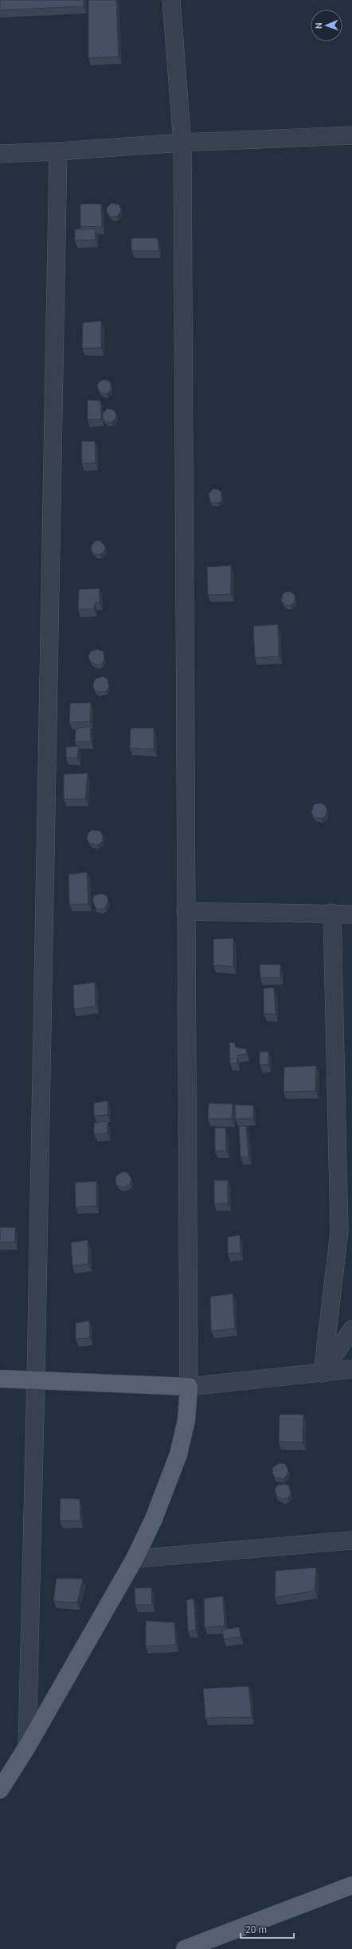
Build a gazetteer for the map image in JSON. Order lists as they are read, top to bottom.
{
  "scale_bar": "20 m",
  "north": "left"
}
